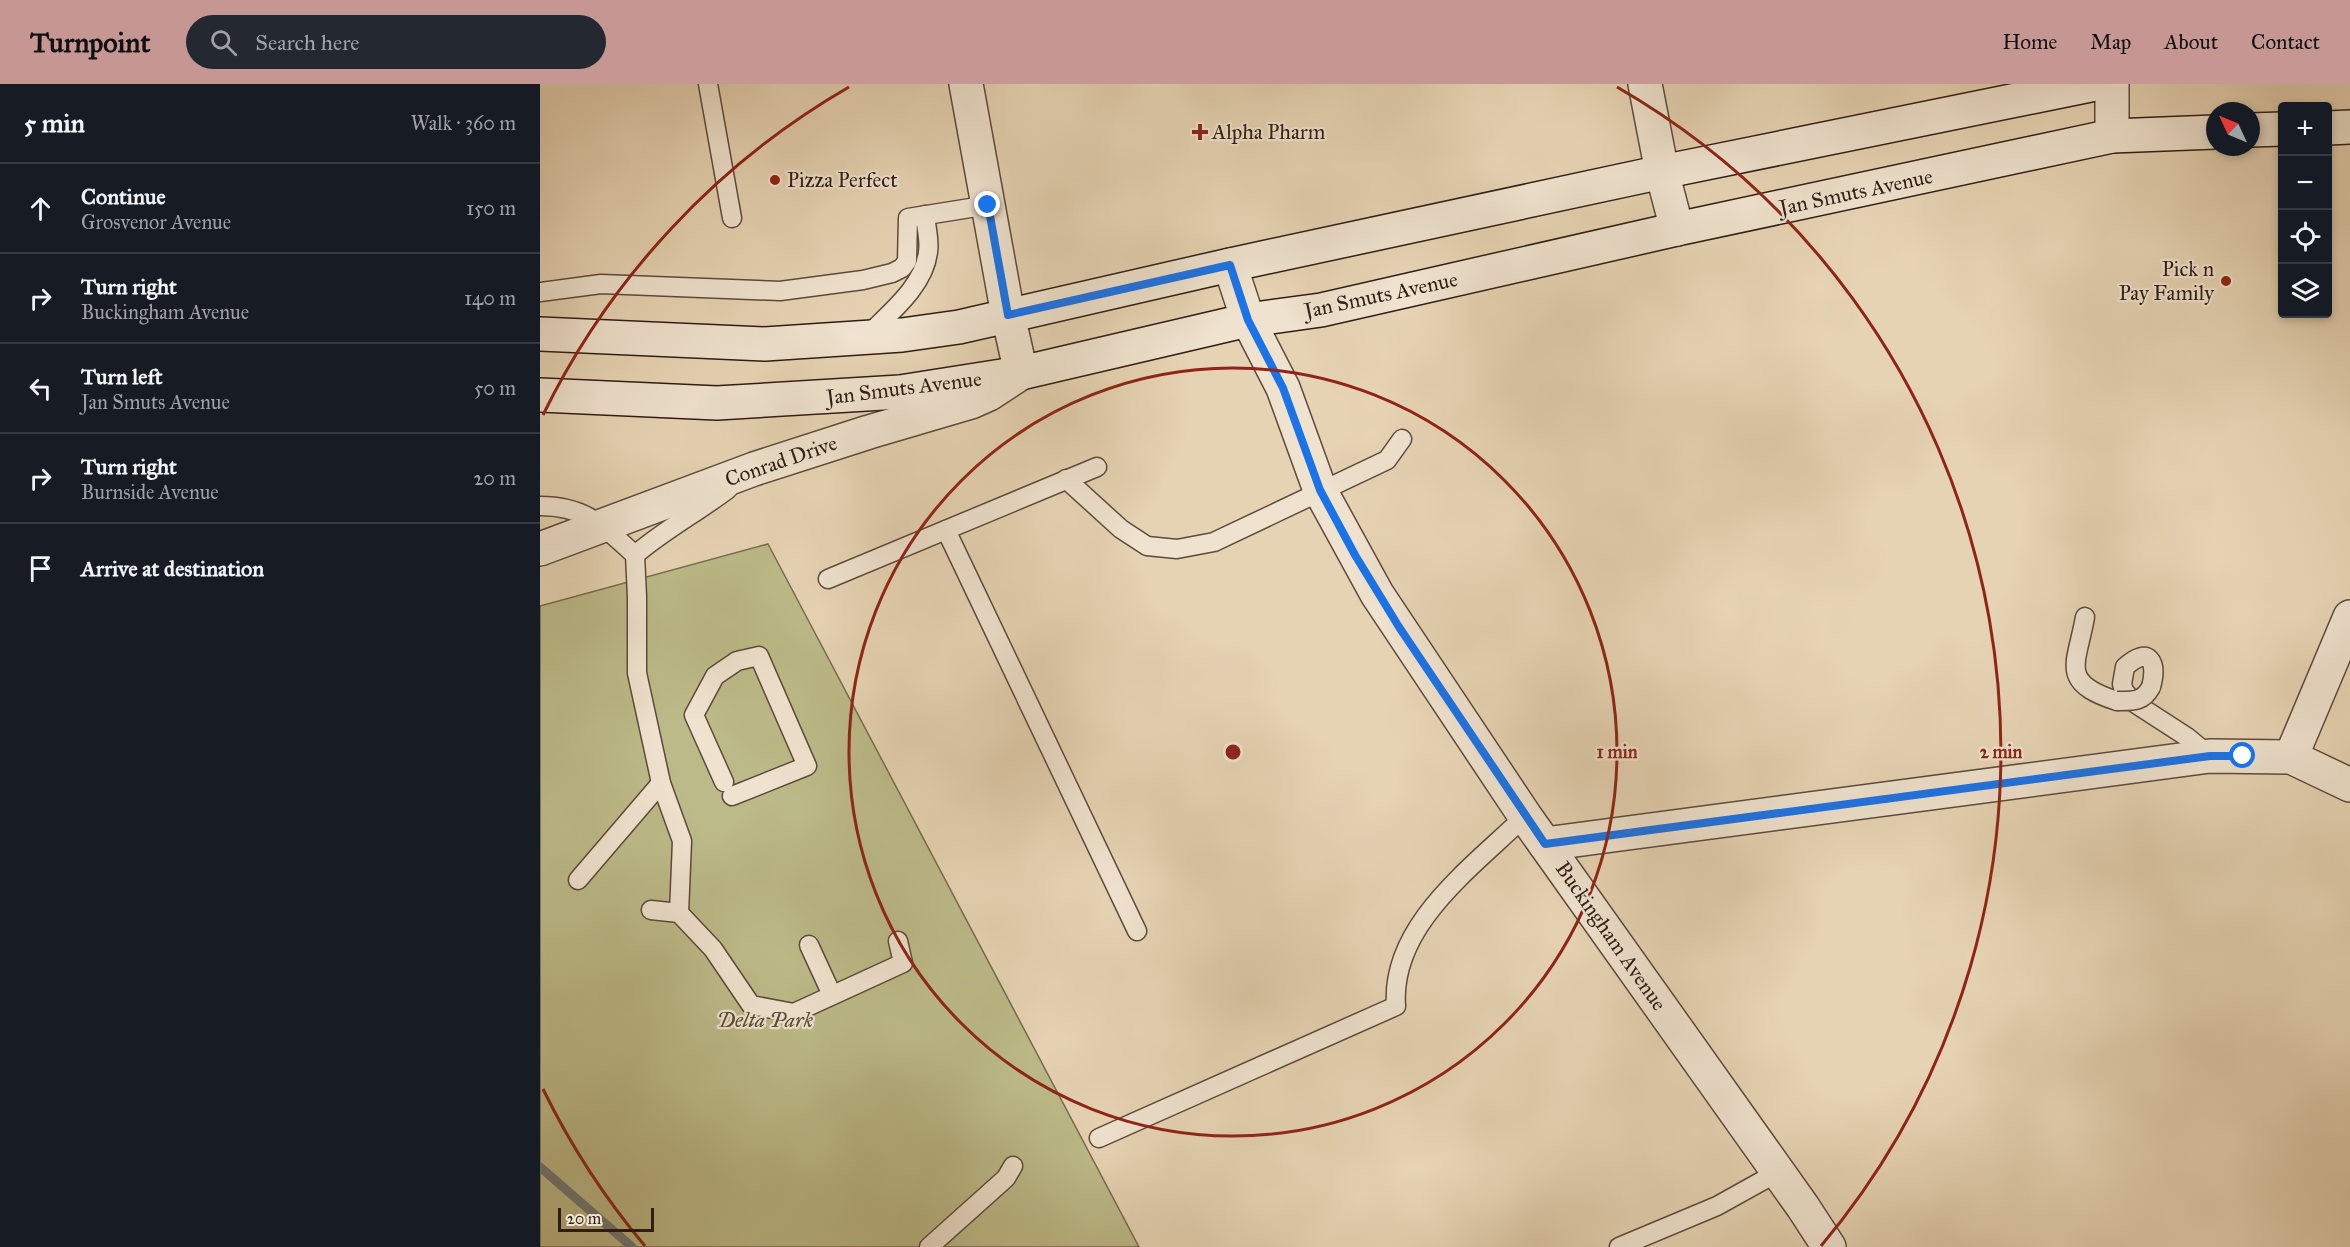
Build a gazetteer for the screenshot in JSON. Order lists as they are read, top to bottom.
{
  "streets": {
    "main road": ["Jan Smuts Avenue", "Conrad Drive", "Buckingham Avenue"]
  },
  "crossings": [
    ["Jan Smuts Avenue", "Conrad Drive"],
    ["Jan Smuts Avenue", "Buckingham Avenue"]
  ],
  "parks": ["Delta Park"],
  "places": {
    "health": ["Alpha Pharm"],
    "other": ["Pizza Perfect", "Pick n Pay Family"]
  },
  "scale_bar": "20 m",
  "north": "top left",
  "page": {
    "header": "Turnpoint",
    "search": "Search here",
    "nav": [
      "Home",
      "Map",
      "About",
      "Contact"
    ],
    "heading": ["5 min", "Walk · 360 m"],
    "map_buttons": ["+", "−"],
    "list": [
      ["Continue", "Grosvenor Avenue", "150 m"],
      ["Turn right", "Buckingham Avenue", "140 m"],
      ["Turn left", "Jan Smuts Avenue", "50 m"],
      ["Turn right", "Burnside Avenue", "20 m"],
      "Arrive at destination"
    ],
    "scale": "20 m"
  },
  "rings": ["1 min", "2 min"]
}
